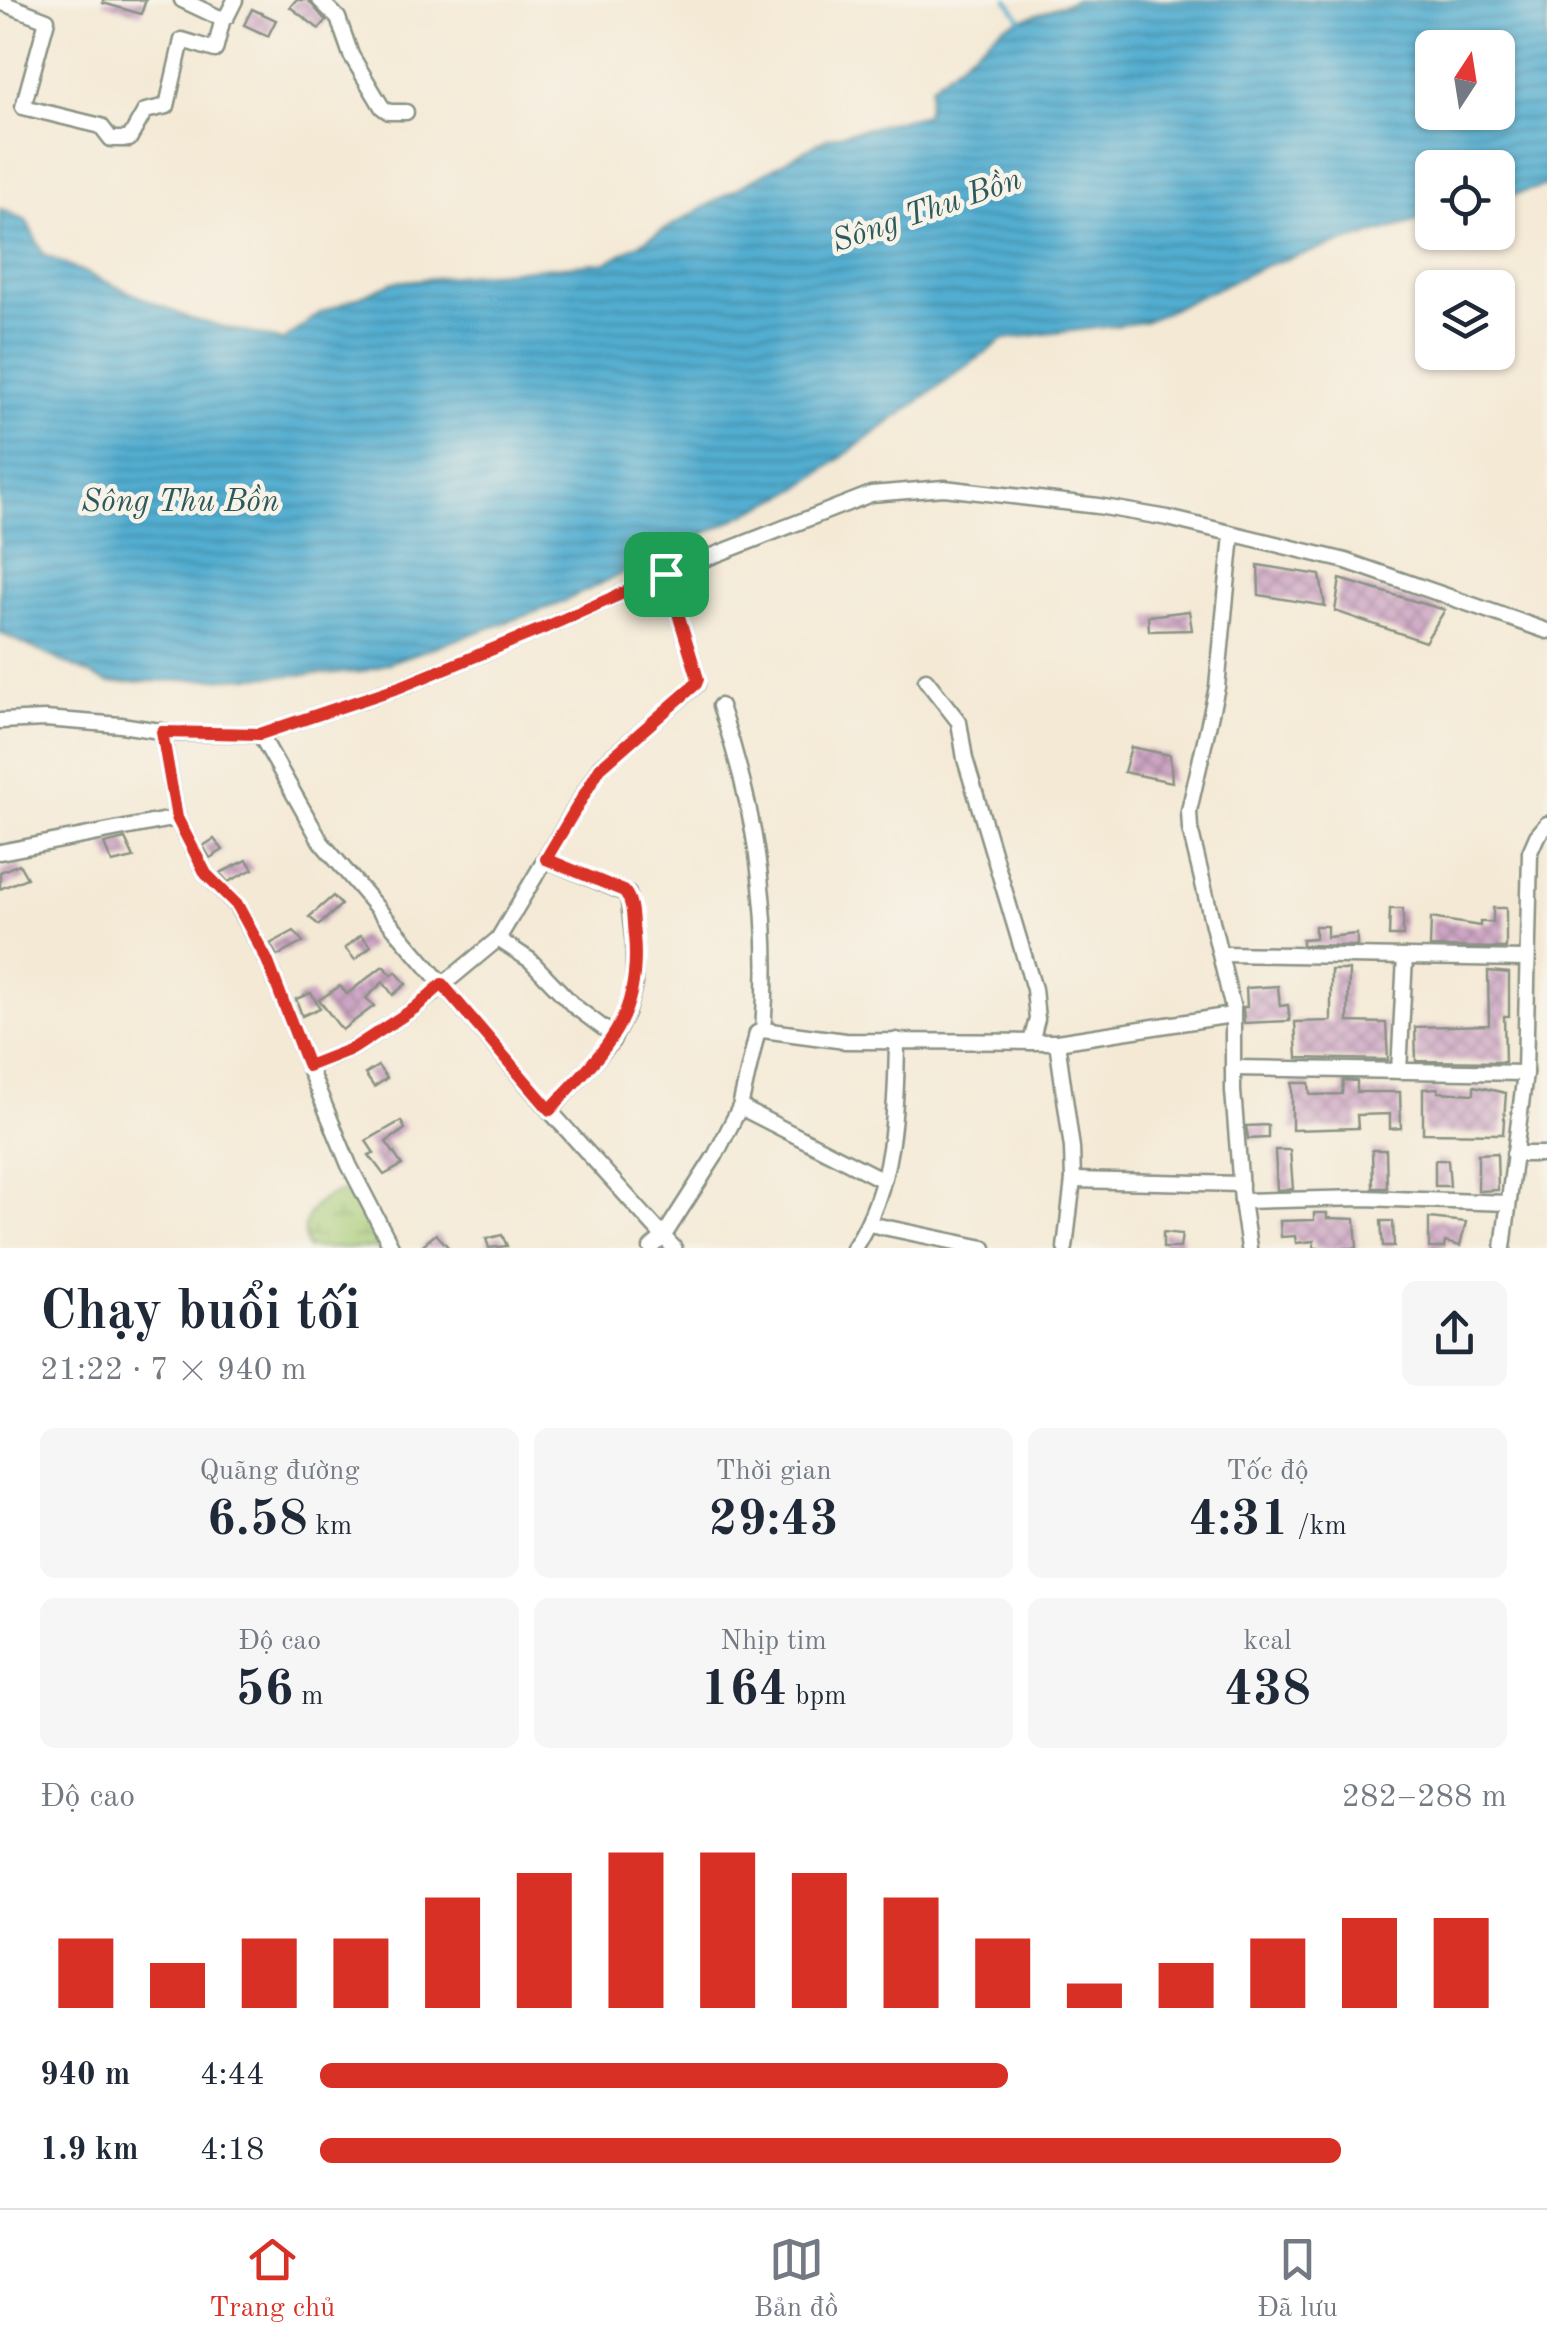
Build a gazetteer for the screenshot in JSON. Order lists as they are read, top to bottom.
{
  "water": ["Sông Thu Bồn"],
  "north": "top",
  "page": {
    "heading": ["Chạy buổi tối", "21:22 · 7 × 940 m"],
    "stats": [
      ["Quãng đường", "6.58 km"],
      ["Thời gian", "29:43"],
      ["Tốc độ", "4:31 /km"],
      ["Độ cao", "56 m"],
      ["Nhịp tim", "164 bpm"],
      ["kcal", "438"]
    ],
    "chart": ["Độ cao", "282–288 m"],
    "list": [
      {
        "name": "940 m",
        "note": "4:44"
      },
      {
        "name": "1.9 km",
        "note": "4:18"
      }
    ],
    "tabs": ["Trang chủ", "Bản đồ", "Đã lưu"]
  }
}
